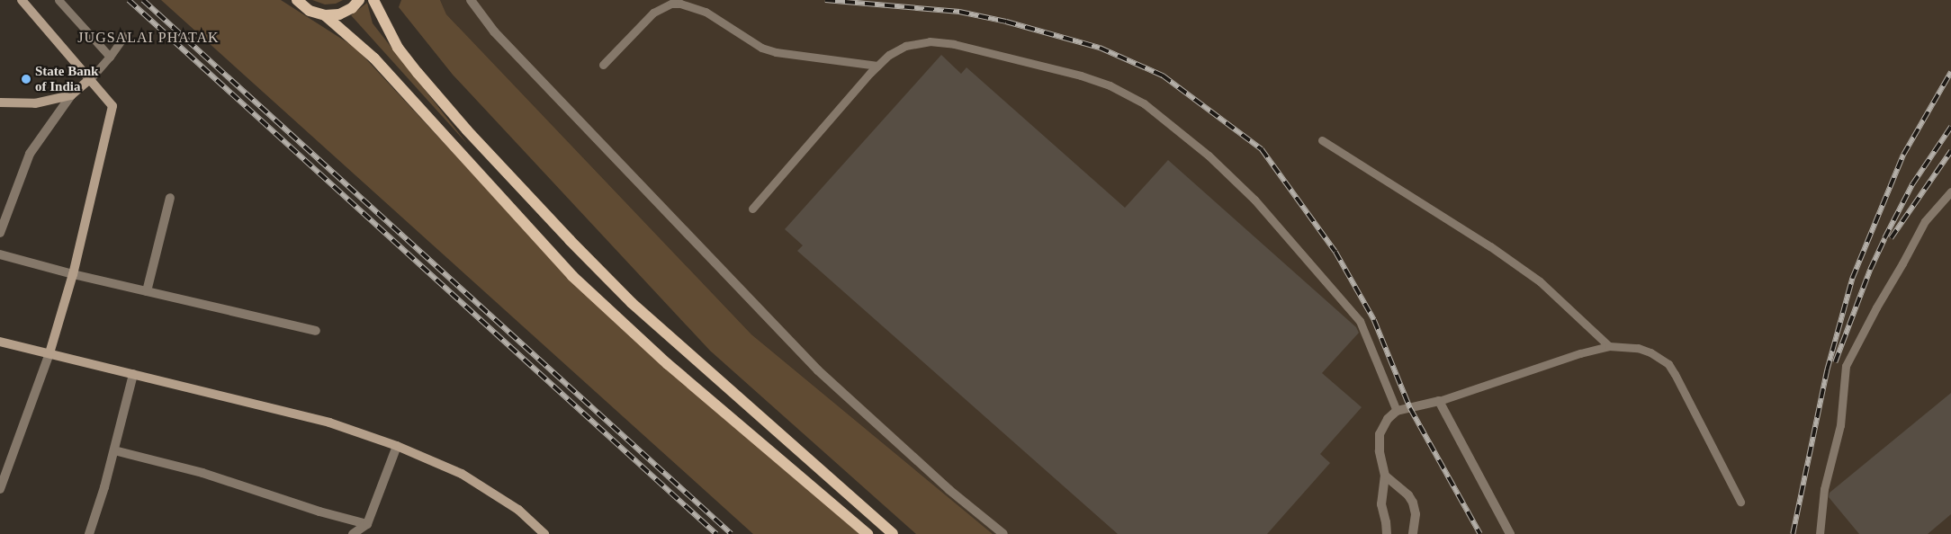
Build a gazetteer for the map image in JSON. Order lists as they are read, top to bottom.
{
  "districts": ["JUGSALAI PHATAK"],
  "places": ["State Bank of India"]
}
